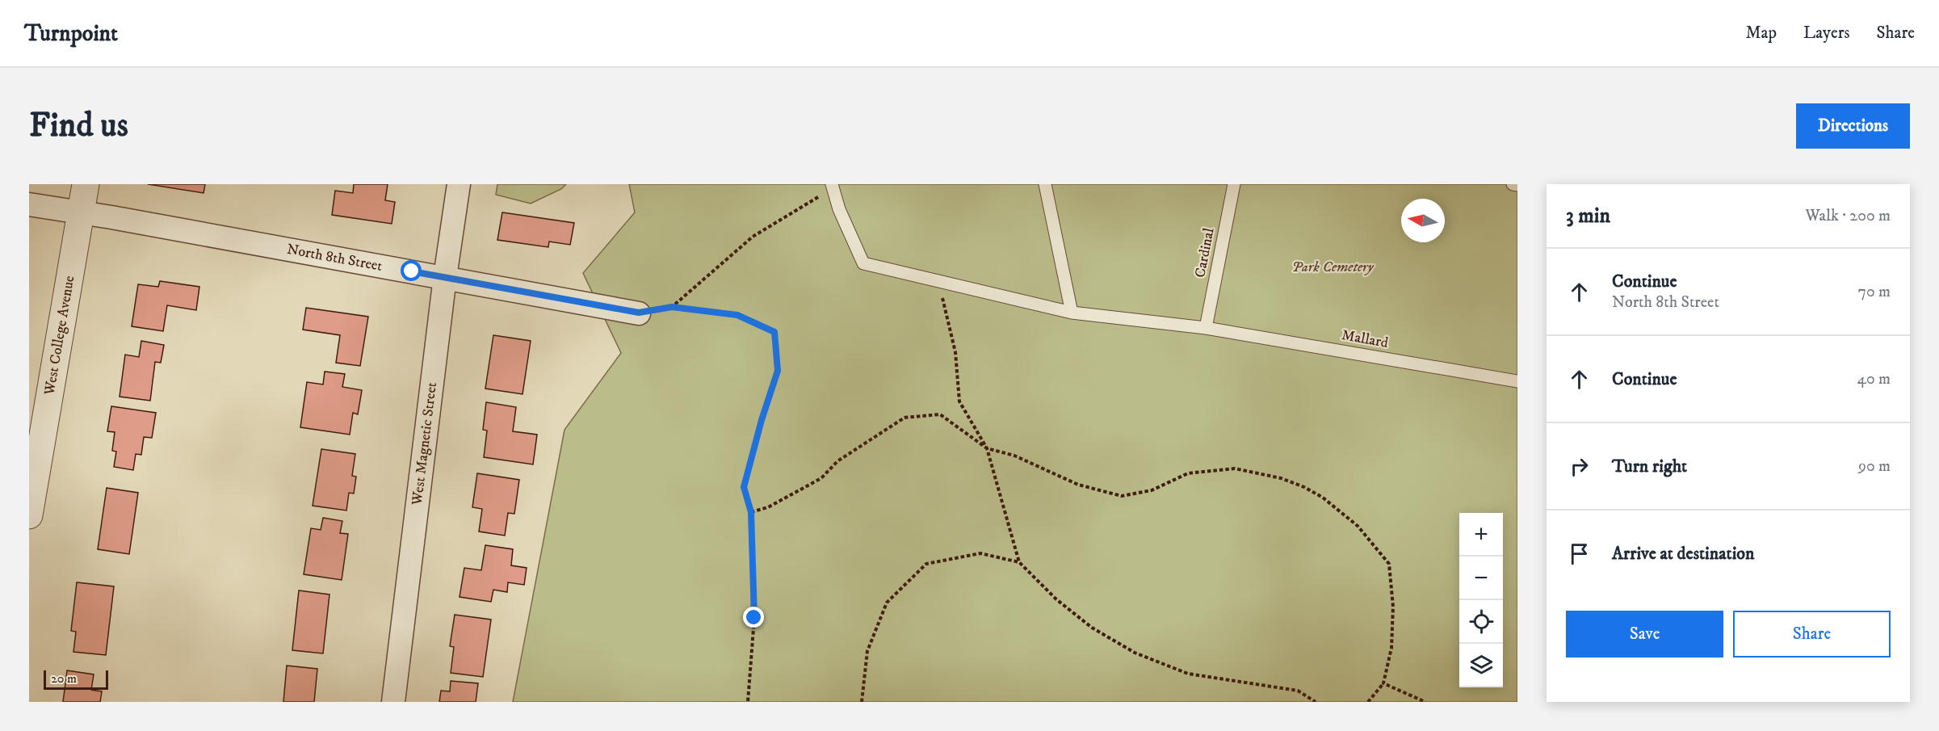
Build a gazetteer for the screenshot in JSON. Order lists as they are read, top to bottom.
{
  "streets": {
    "street": ["North 8th Street", "West College Avenue", "West Magnetic Street"],
    "lane": ["Cardinal", "Mallard"]
  },
  "crossings": [
    ["Cardinal", "Mallard"],
    ["North 8th Street", "West College Avenue"],
    ["North 8th Street", "West Magnetic Street"]
  ],
  "parks": ["Park Cemetery"],
  "scale_bar": "20 m",
  "north": "left",
  "page": {
    "header": "Turnpoint",
    "nav": ["Map", "Layers", "Share"],
    "buttons": [
      "Directions",
      ["Save", "Share"]
    ],
    "title": "Find us",
    "heading": ["3 min", "Walk · 200 m"],
    "list": [
      ["Continue", "North 8th Street", "70 m"],
      ["Continue", "40 m"],
      ["Turn right", "90 m"],
      "Arrive at destination"
    ],
    "map_buttons": ["+", "−"],
    "scale": "20 m"
  }
}
